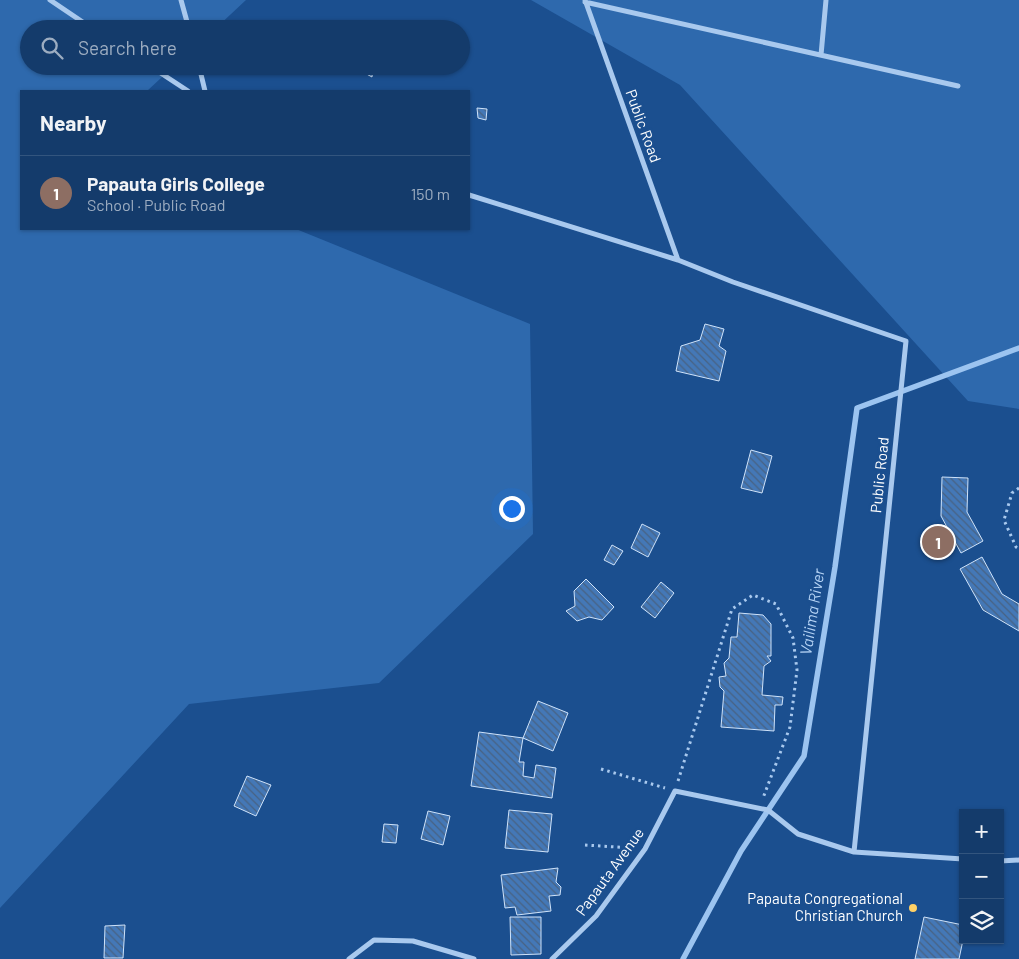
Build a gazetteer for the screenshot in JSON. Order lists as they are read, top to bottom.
{
  "streets": {
    "street": ["Public Road", "Papauta Avenue"]
  },
  "water": ["Vailima River"],
  "places": ["Papauta Congregational Christian Church"],
  "page": {
    "search": "Search here",
    "heading": "Nearby",
    "list": [
      {
        "mark": "1",
        "name": "Papauta Girls College",
        "note": "School · Public Road",
        "value": "150 m"
      }
    ],
    "pins": "1",
    "map_buttons": ["+", "−"]
  }
}
